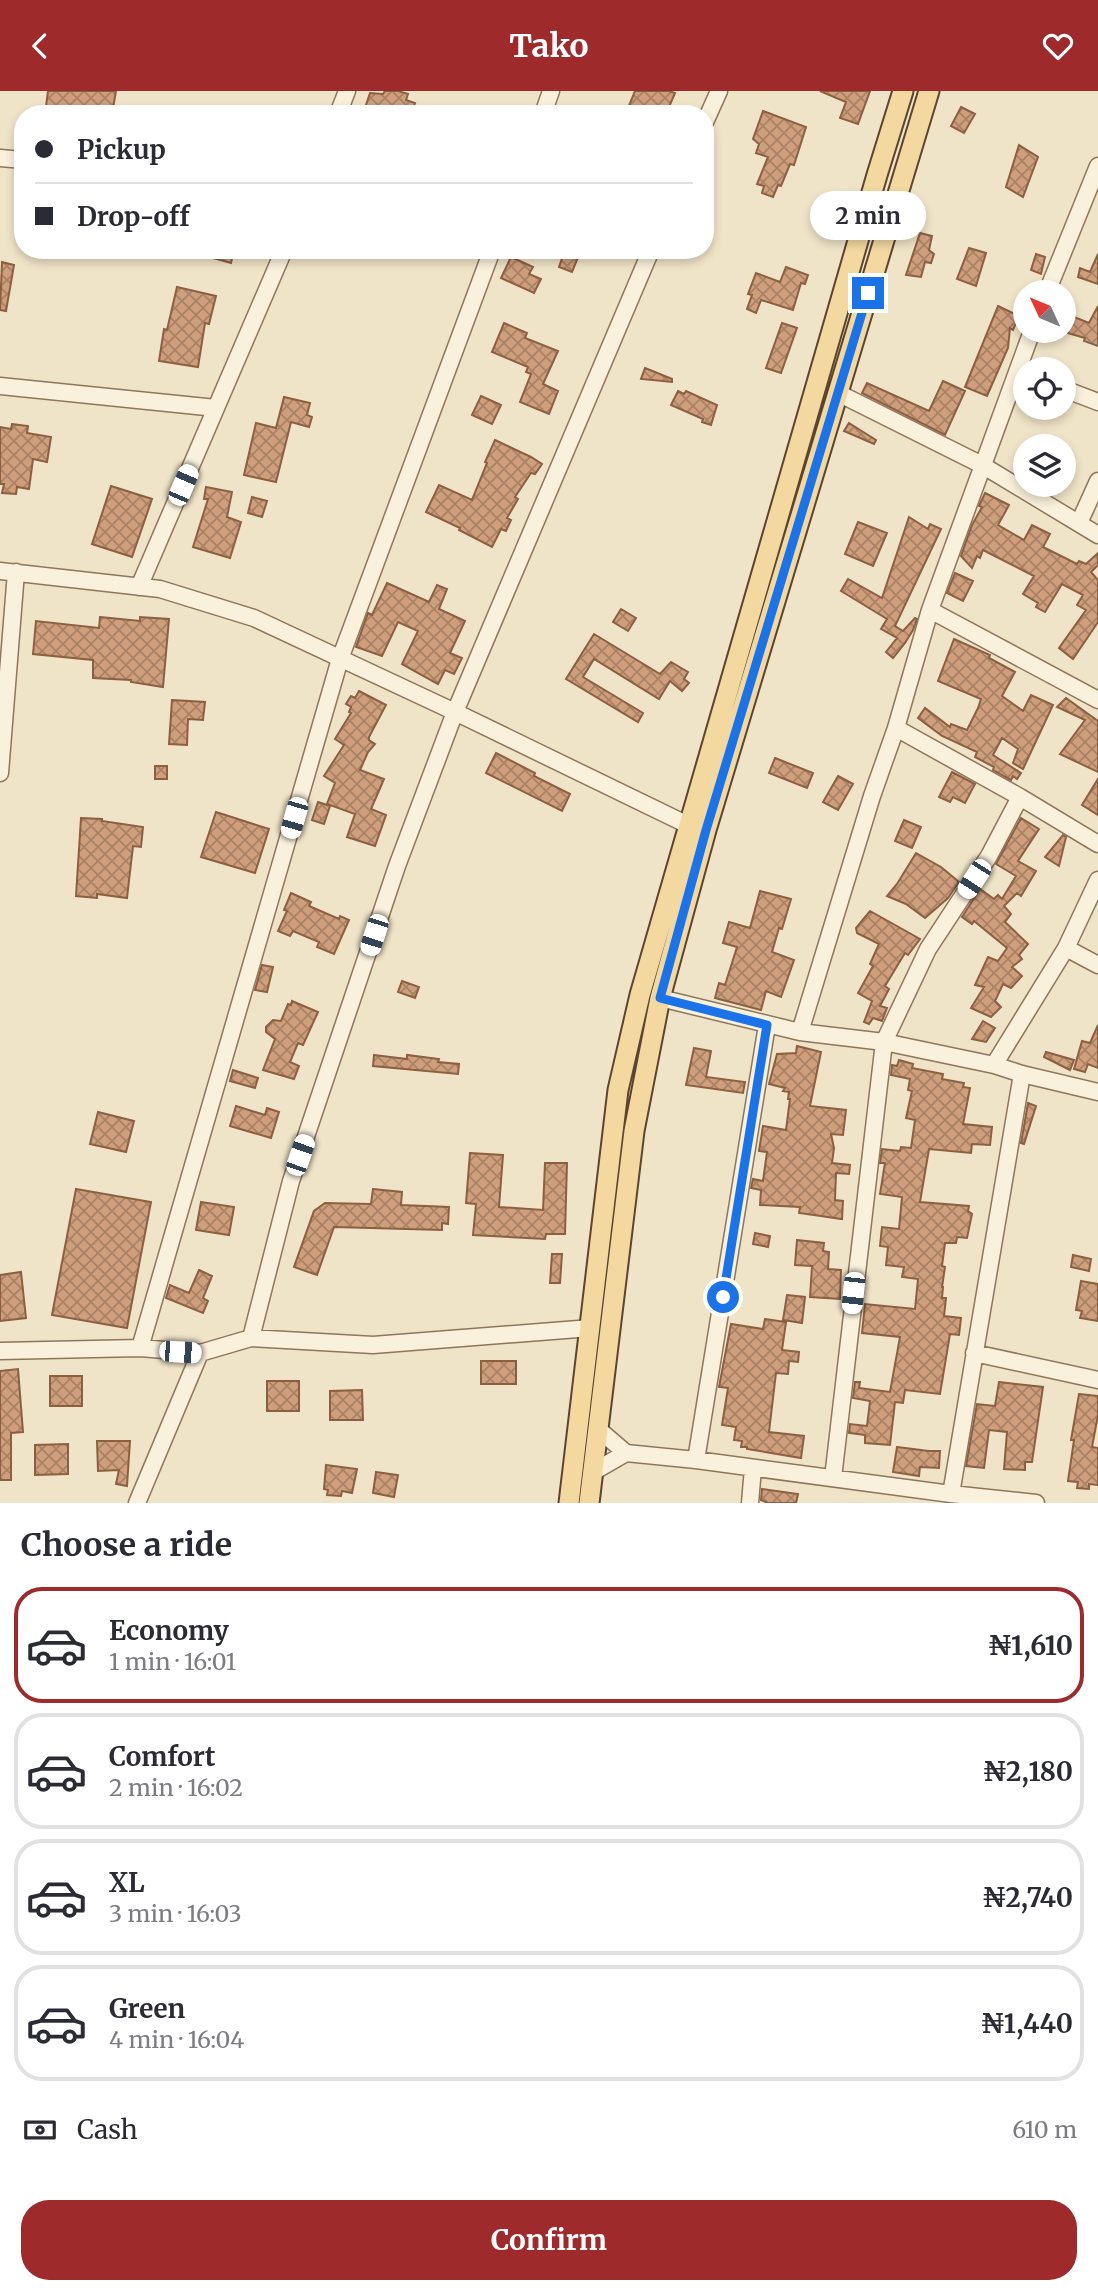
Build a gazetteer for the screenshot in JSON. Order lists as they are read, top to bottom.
{
  "north": "top left",
  "page": {
    "header": "Tako",
    "banner": ["Pickup", "Drop-off"],
    "bubble": "2 min",
    "heading": "Choose a ride",
    "list": [
      {
        "name": "Economy",
        "note": "1 min · 16:01",
        "value": "₦1,610"
      },
      {
        "name": "Comfort",
        "note": "2 min · 16:02",
        "value": "₦2,180"
      },
      {
        "name": "XL",
        "note": "3 min · 16:03",
        "value": "₦2,740"
      },
      {
        "name": "Green",
        "note": "4 min · 16:04",
        "value": "₦1,440"
      }
    ],
    "pay": ["Cash", "610 m"],
    "buttons": "Confirm"
  }
}
